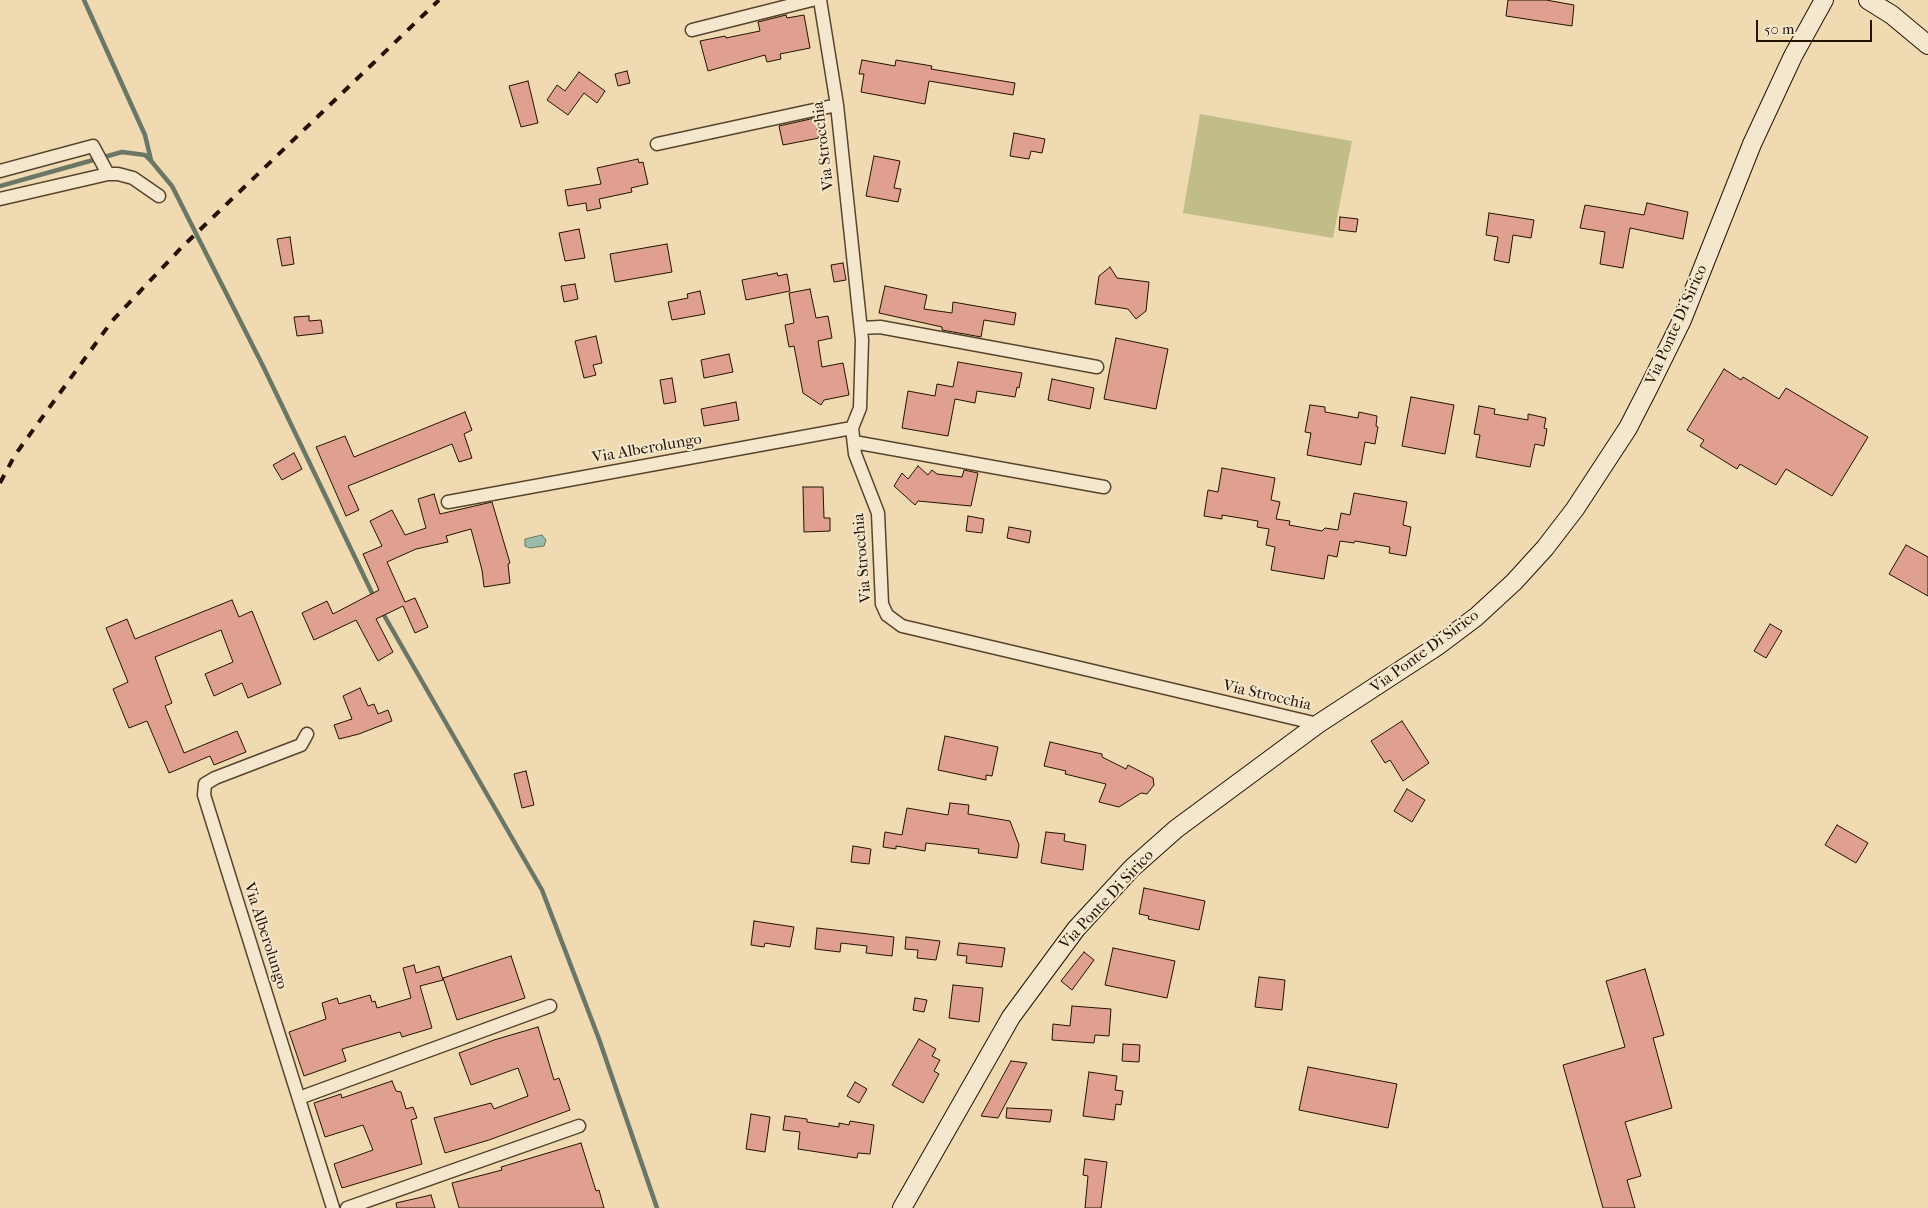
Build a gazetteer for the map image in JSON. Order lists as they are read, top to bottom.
{
  "streets": {
    "street": ["Via Strocchia", "Via Ponte Di Sirico", "Via Alberolungo"]
  },
  "crossings": [
    ["Via Strocchia", "Via Ponte Di Sirico"],
    ["Via Strocchia", "Via Alberolungo"]
  ],
  "scale_bar": "50 m"
}
